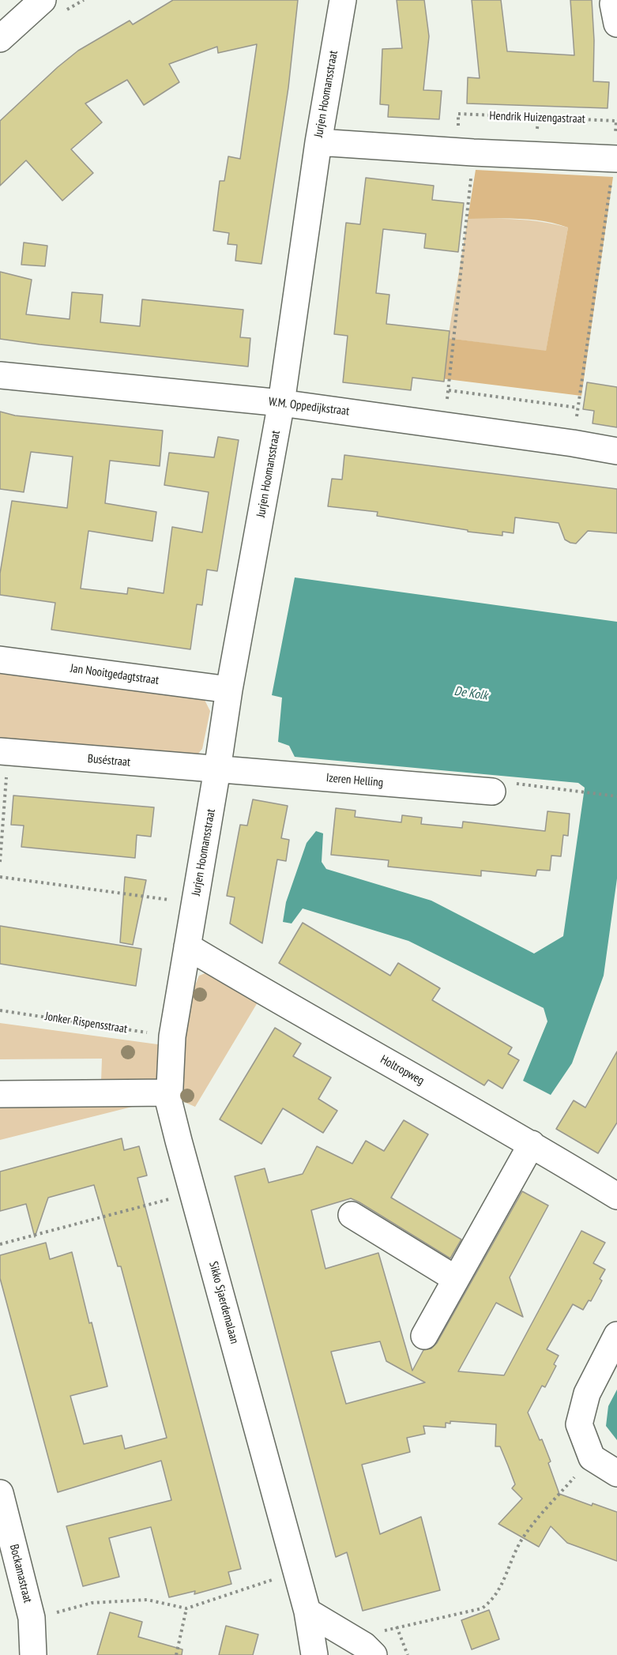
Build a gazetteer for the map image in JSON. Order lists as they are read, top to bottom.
{
  "streets": {
    "street": [
      "Jurjen Hoomansstraat",
      "W.M. Oppedijkstraat",
      "Jan Nooitgedagtstraat",
      "Buséstraat",
      "Izeren Helling",
      "Holtropweg",
      "Sikko Sjaerdemalaan",
      "Bockamastraat"
    ],
    "path": ["Hendrik Huizengastraat", "Jonker Rispensstraat"]
  },
  "crossings": [
    ["Jurjen Hoomansstraat", "W.M. Oppedijkstraat"],
    ["Jurjen Hoomansstraat", "Jan Nooitgedagtstraat"],
    ["Jurjen Hoomansstraat", "Buséstraat"],
    ["Jurjen Hoomansstraat", "Izeren Helling"],
    ["Jurjen Hoomansstraat", "Holtropweg"],
    ["Jurjen Hoomansstraat", "Sikko Sjaerdemalaan"],
    ["Buséstraat", "Izeren Helling"],
    ["Jonker Rispensstraat", "Sikko Sjaerdemalaan"],
    ["Holtropweg", "Sikko Sjaerdemalaan"]
  ],
  "water": ["De Kolk"]
}
